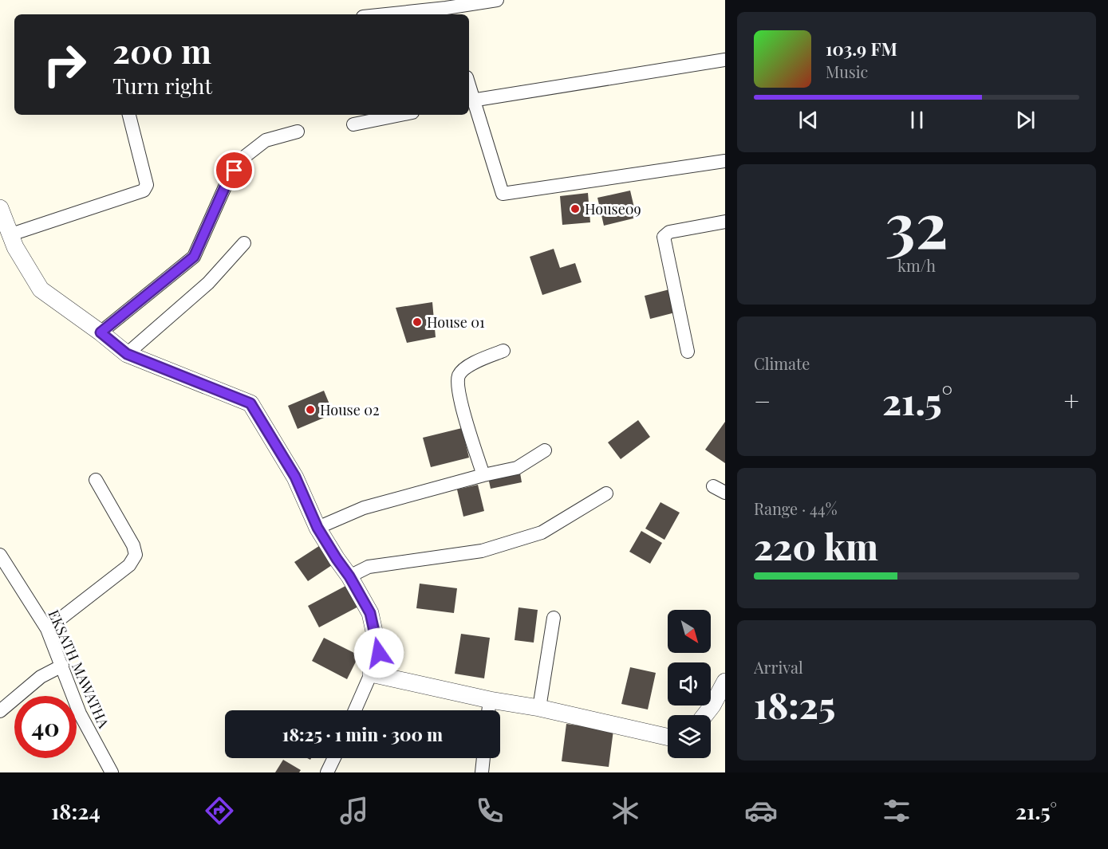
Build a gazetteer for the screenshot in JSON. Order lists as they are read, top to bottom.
{
  "streets": {
    "street": ["EKSATH MAWATHA"]
  },
  "places": ["House09", "House 01", "House 02"],
  "north": "bottom right",
  "page": {
    "turn": ["200 m", "Turn right"],
    "song": ["103.9 FM", "Music"],
    "tile": [
      ["32", "km/h"],
      "Climate",
      ["Range · 44%", "220 km"],
      ["Arrival", "18:25"]
    ],
    "heat": ["−", "21.5°", "+"],
    "limit": "40",
    "trip": "18:25 · 1 min · 300 m",
    "tabs": ["18:24", "21.5°"]
  }
}
